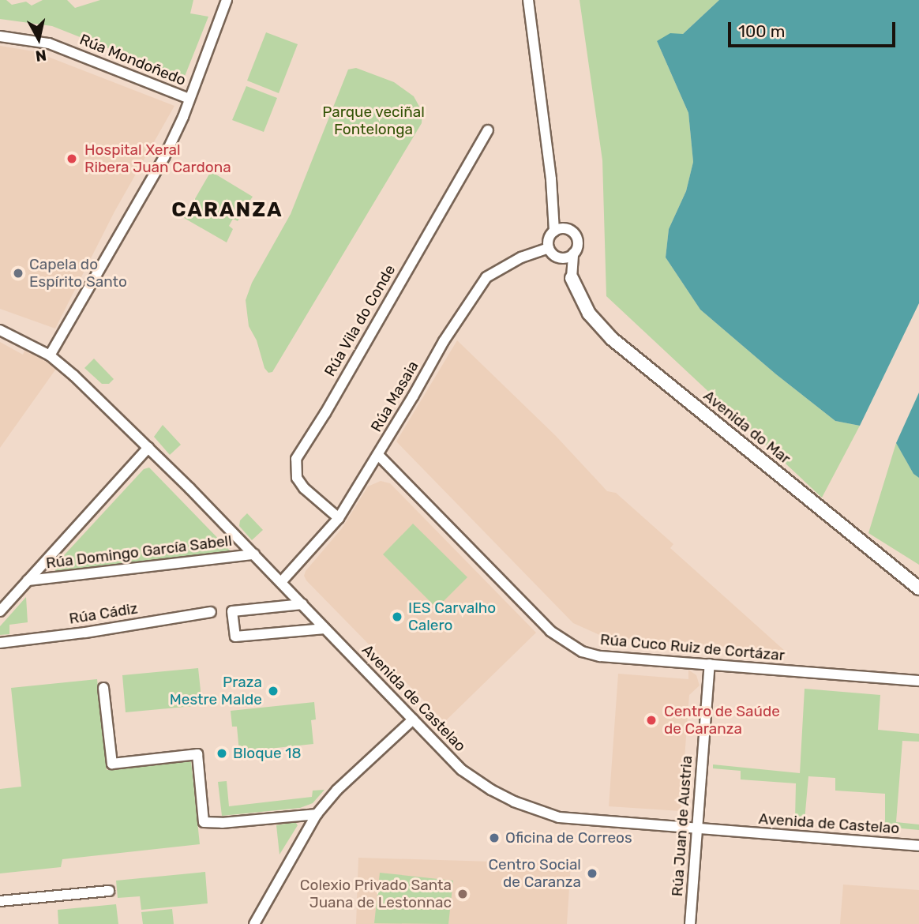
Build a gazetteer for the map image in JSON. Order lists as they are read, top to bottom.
{
  "streets": {
    "street": [
      "Rúa Mondoñedo",
      "Rúa Vila do Conde",
      "Rúa Masaia",
      "Avenida do Mar",
      "Rúa Domingo García Sabell",
      "Rúa Cádiz",
      "Rúa Cuco Ruiz de Cortázar",
      "Avenida de Castelao",
      "Rúa Juan de Austria"
    ]
  },
  "crossings": [
    ["Rúa Vila do Conde", "Rúa Masaia"],
    ["Rúa Masaia", "Avenida do Mar"],
    ["Rúa Masaia", "Rúa Cuco Ruiz de Cortázar"],
    ["Rúa Masaia", "Avenida de Castelao"],
    ["Rúa Domingo García Sabell", "Avenida de Castelao"],
    ["Rúa Cuco Ruiz de Cortázar", "Rúa Juan de Austria"],
    ["Avenida de Castelao", "Rúa Juan de Austria"]
  ],
  "districts": ["CARANZA"],
  "parks": ["Parque veciñal Fontelonga"],
  "places": [
    "Hospital Xeral Ribera Juan Cardona",
    "Capela do Espírito Santo",
    "IES Carvalho Calero",
    "Praza Mestre Malde",
    "Centro de Saúde de Caranza",
    "Bloque 18",
    "Oficina de Correos",
    "Centro Social de Caranza",
    "Colexio Privado Santa Juana de Lestonnac"
  ],
  "scale_bar": "100 m",
  "north": "bottom"
}
